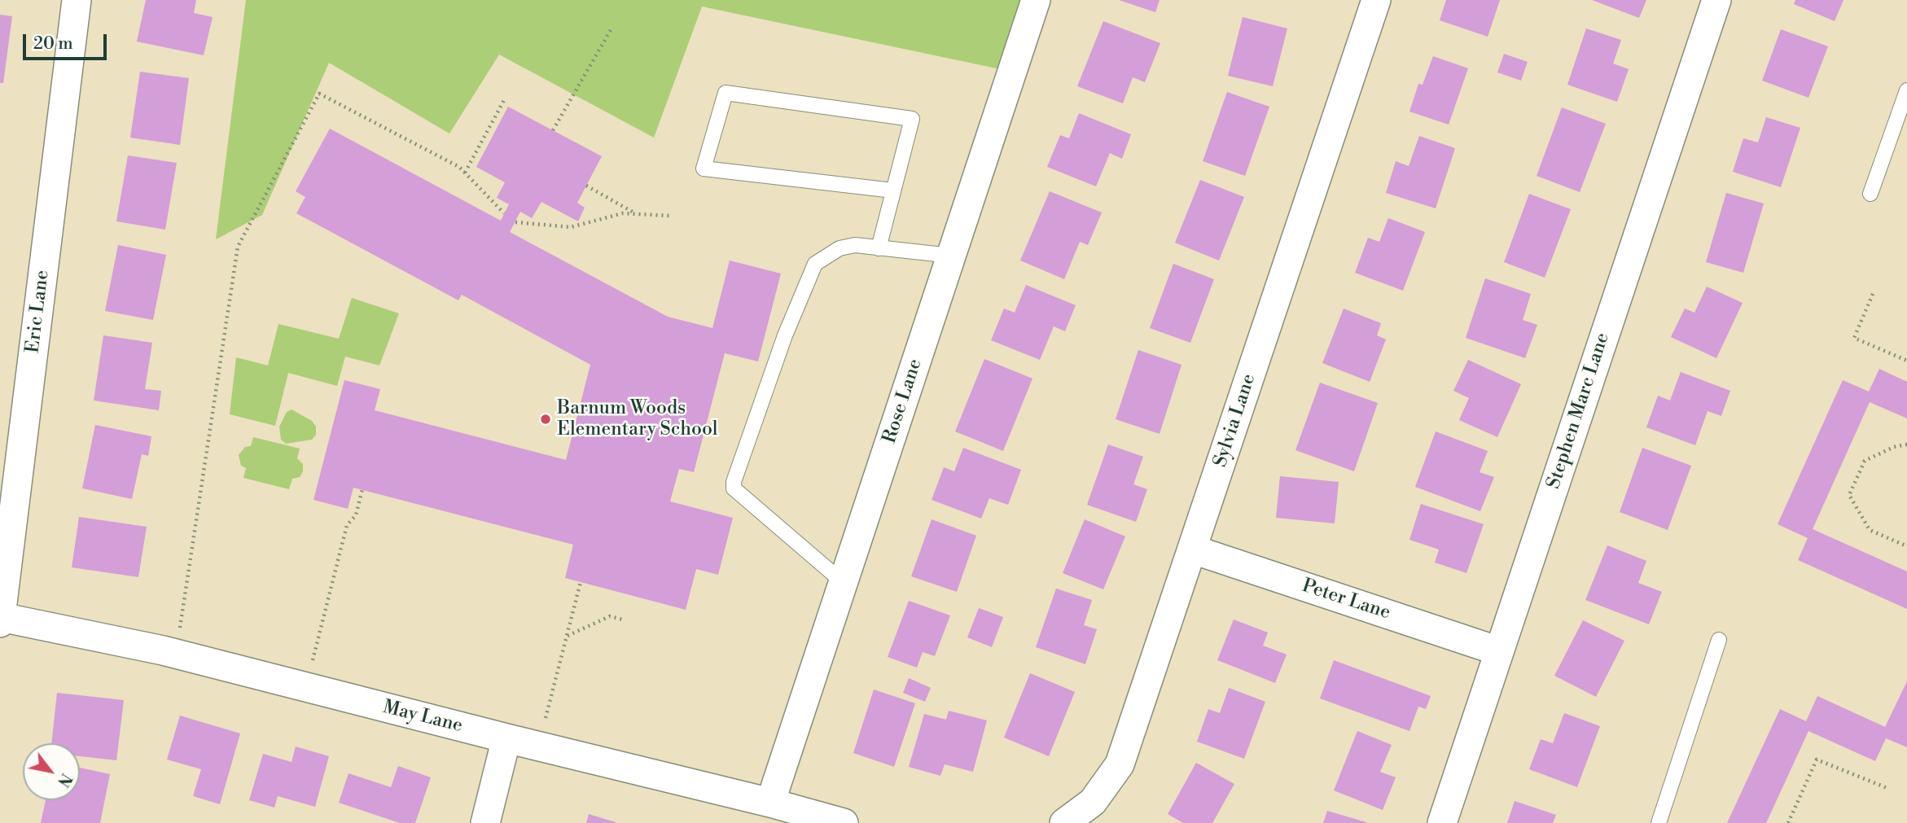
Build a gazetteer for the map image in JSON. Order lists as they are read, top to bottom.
{
  "streets": {
    "street": [
      "Eric Lane",
      "Rose Lane",
      "Stephen Marc Lane",
      "Sylvia Lane",
      "Peter Lane",
      "May Lane"
    ]
  },
  "crossings": [
    ["Eric Lane", "May Lane"],
    ["Rose Lane", "May Lane"],
    ["Stephen Marc Lane", "Peter Lane"],
    ["Sylvia Lane", "Peter Lane"]
  ],
  "places": ["Barnum Woods Elementary School"],
  "scale_bar": "20 m",
  "north": "bottom right"
}
